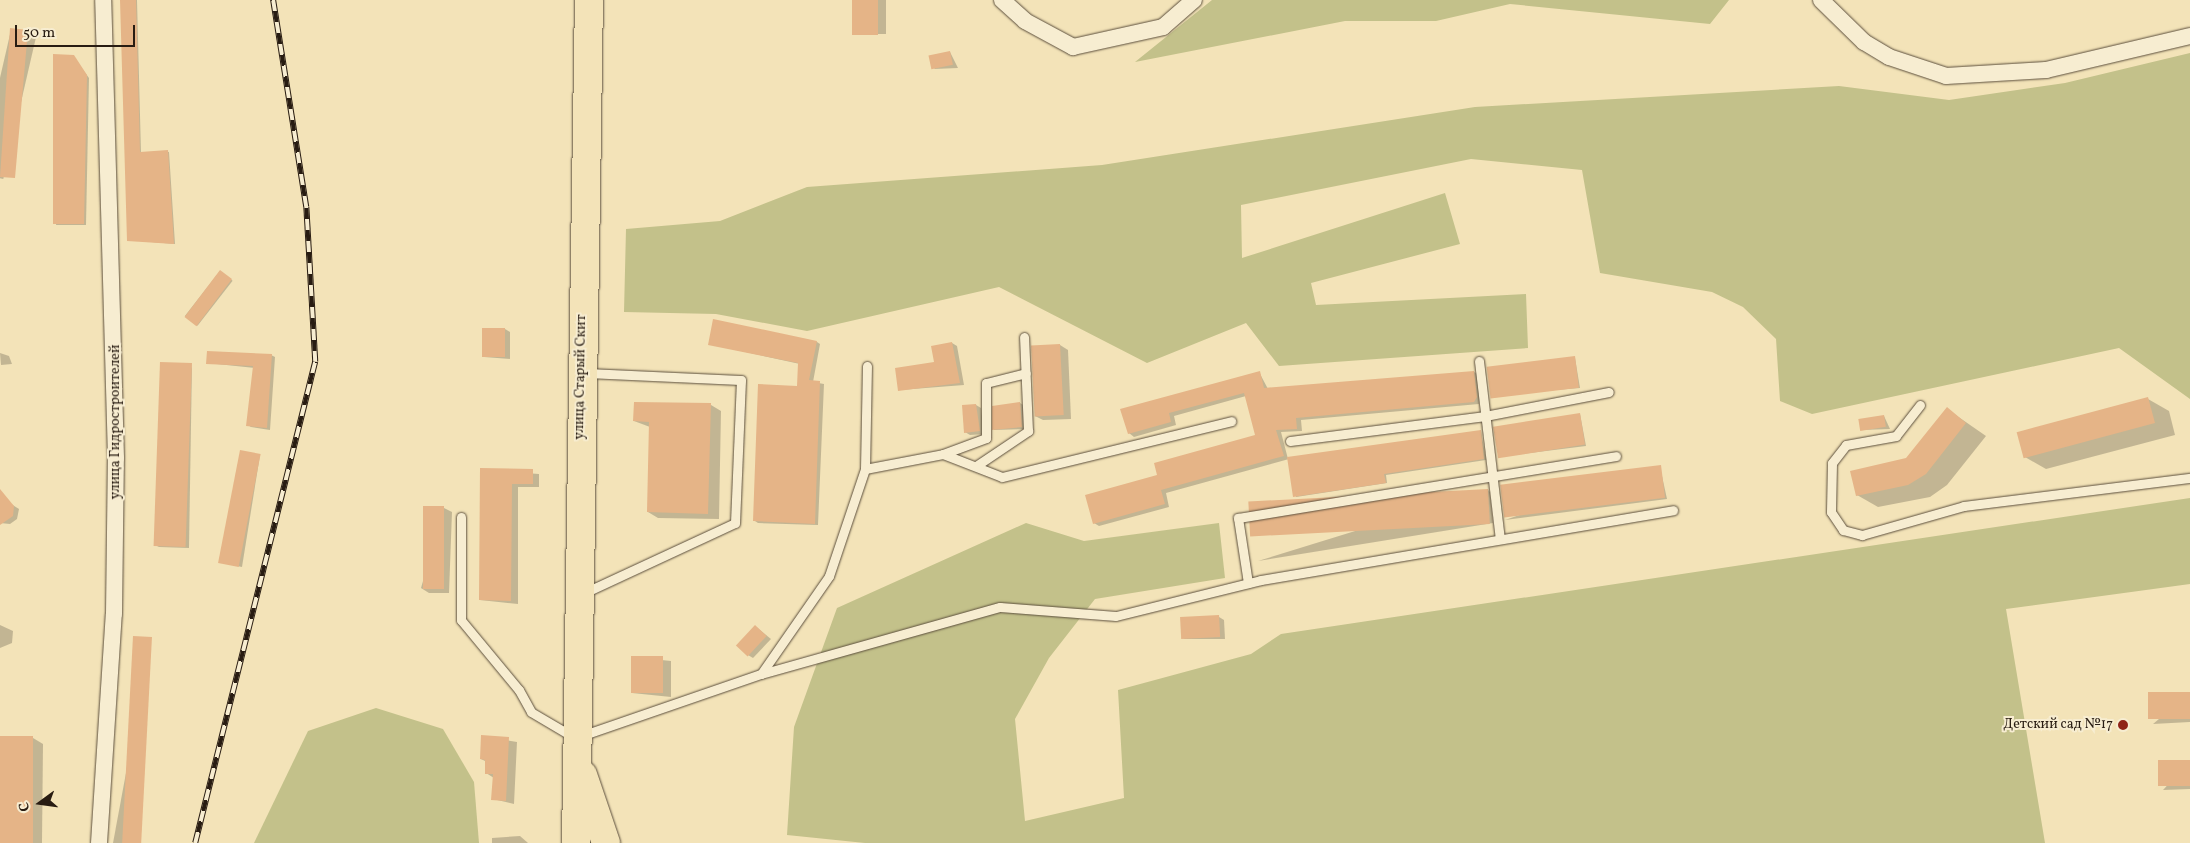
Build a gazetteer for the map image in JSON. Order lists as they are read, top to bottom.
{
  "streets": {
    "highway": ["улица Старый Скит"],
    "street": ["улица Гидростроителей"]
  },
  "places": ["Детский сад №17"],
  "scale_bar": "50 m",
  "north": "left"
}
